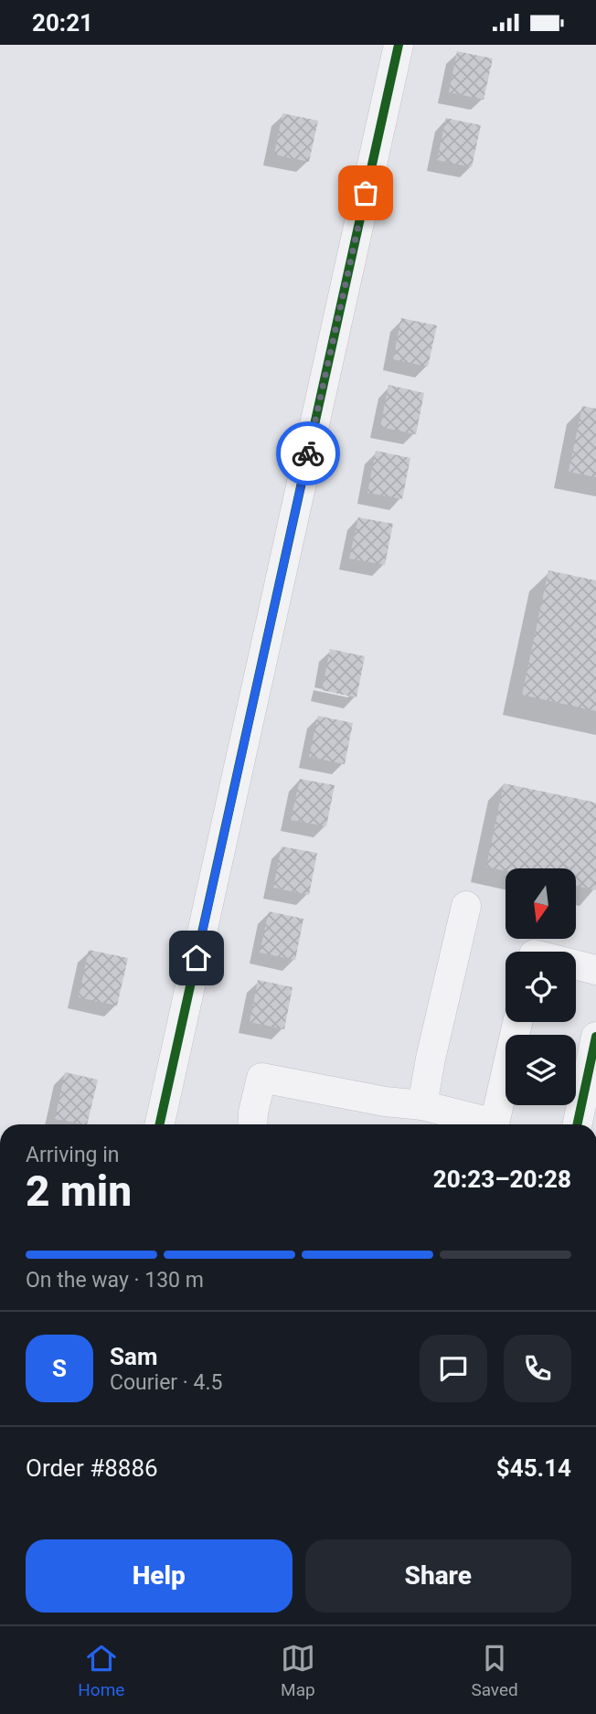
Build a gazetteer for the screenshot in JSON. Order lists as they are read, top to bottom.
{
  "north": "bottom",
  "page": {
    "status": "20:21",
    "heading": ["2 min", "Arriving in", "20:23–20:28"],
    "panel": [
      "Sam",
      "Courier · 4.5",
      "Order #8886",
      "$45.14"
    ],
    "bar": "On the way · 130 m",
    "round": "S",
    "buttons": ["Help", "Share"],
    "tabs": ["Home", "Map", "Saved"]
  }
}
